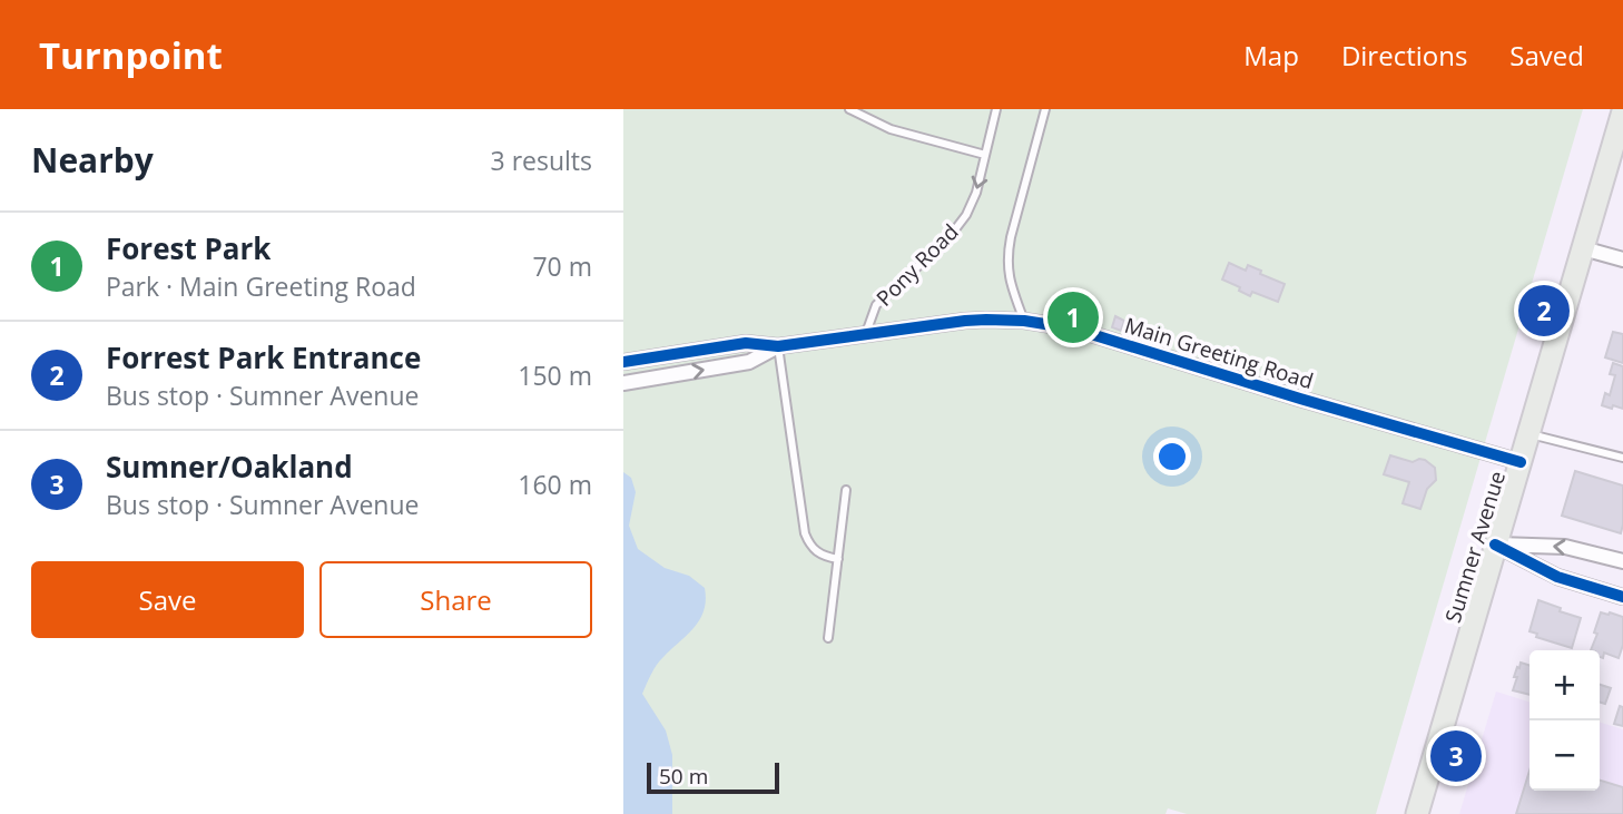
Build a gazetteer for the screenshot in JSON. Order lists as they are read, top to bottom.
{
  "streets": {
    "main road": ["Sumner Avenue"],
    "street": ["Main Greeting Road"],
    "lane": ["Pony Road"]
  },
  "crossings": [
    ["Pony Road", "Main Greeting Road"],
    ["Main Greeting Road", "Sumner Avenue"]
  ],
  "one_way": ["Pony Road"],
  "scale_bar": "50 m",
  "page": {
    "header": "Turnpoint",
    "nav": ["Map", "Directions", "Saved"],
    "heading": ["Nearby", "3 results"],
    "list": [
      {
        "mark": "1",
        "name": "Forest Park",
        "note": "Park · Main Greeting Road",
        "value": "70 m"
      },
      {
        "mark": "2",
        "name": "Forrest Park Entrance",
        "note": "Bus stop · Sumner Avenue",
        "value": "150 m"
      },
      {
        "mark": "3",
        "name": "Sumner/Oakland",
        "note": "Bus stop · Sumner Avenue",
        "value": "160 m"
      }
    ],
    "pins": ["2", "1", "3"],
    "buttons": ["Save", "Share"],
    "map_buttons": ["+", "−"],
    "scale": "50 m"
  }
}
